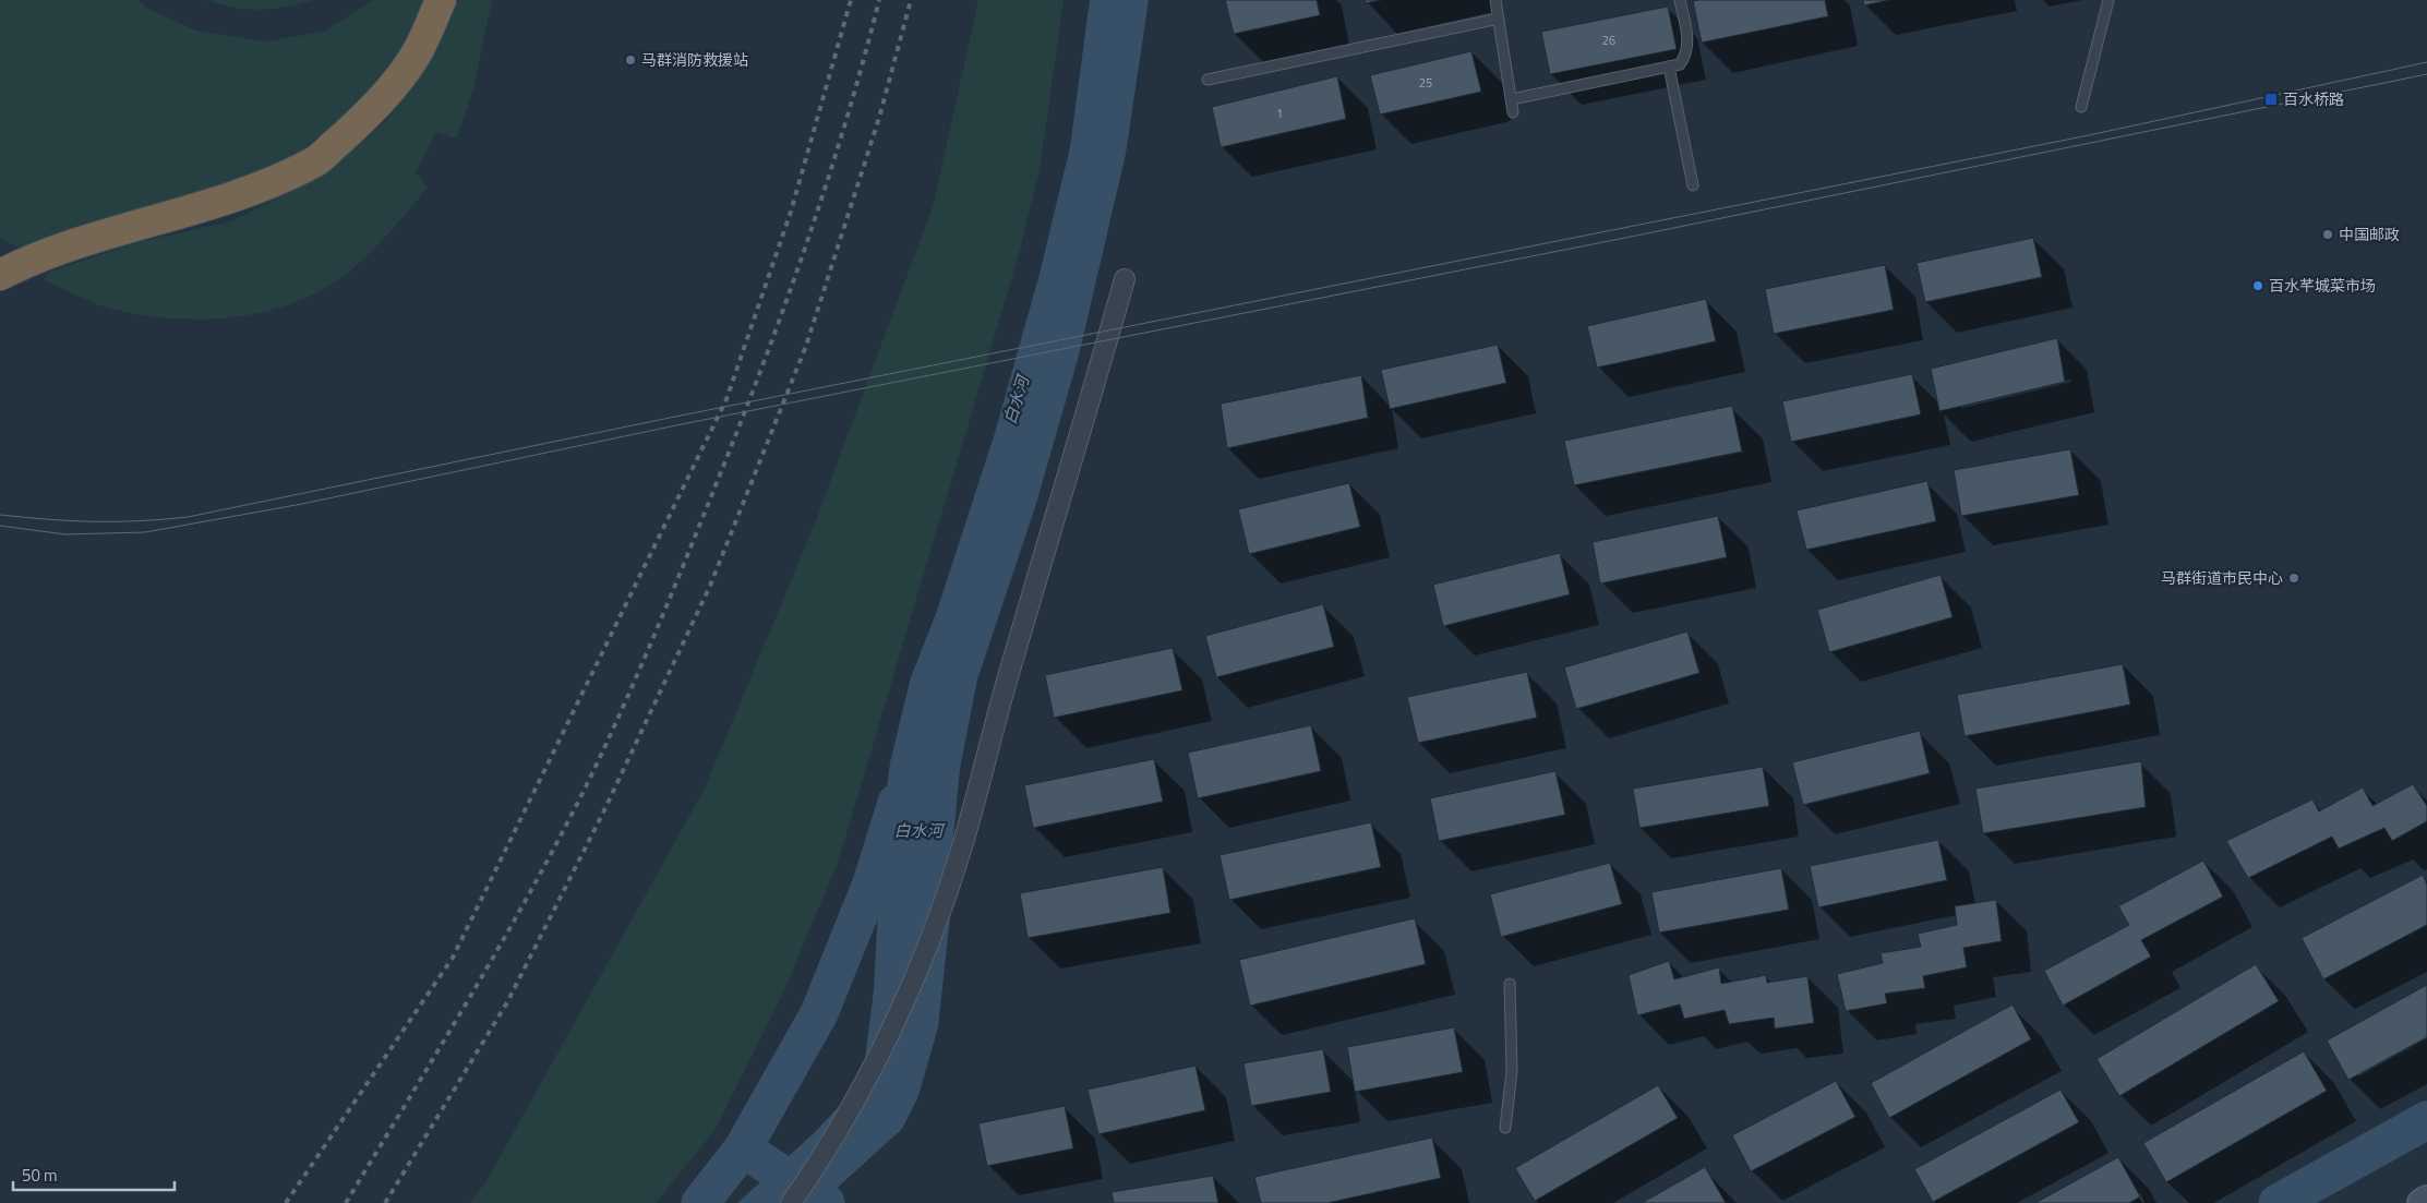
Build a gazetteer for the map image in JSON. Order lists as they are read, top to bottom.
{
  "water": ["白水河"],
  "places": {
    "other": [
      "马群消防救援站",
      "中国邮政",
      "百水芊城菜市场",
      "马群街道市民中心"
    ],
    "transit": ["百水桥路"]
  },
  "house_numbers": ["26", "25", "1"],
  "scale_bar": "50 m"
}
